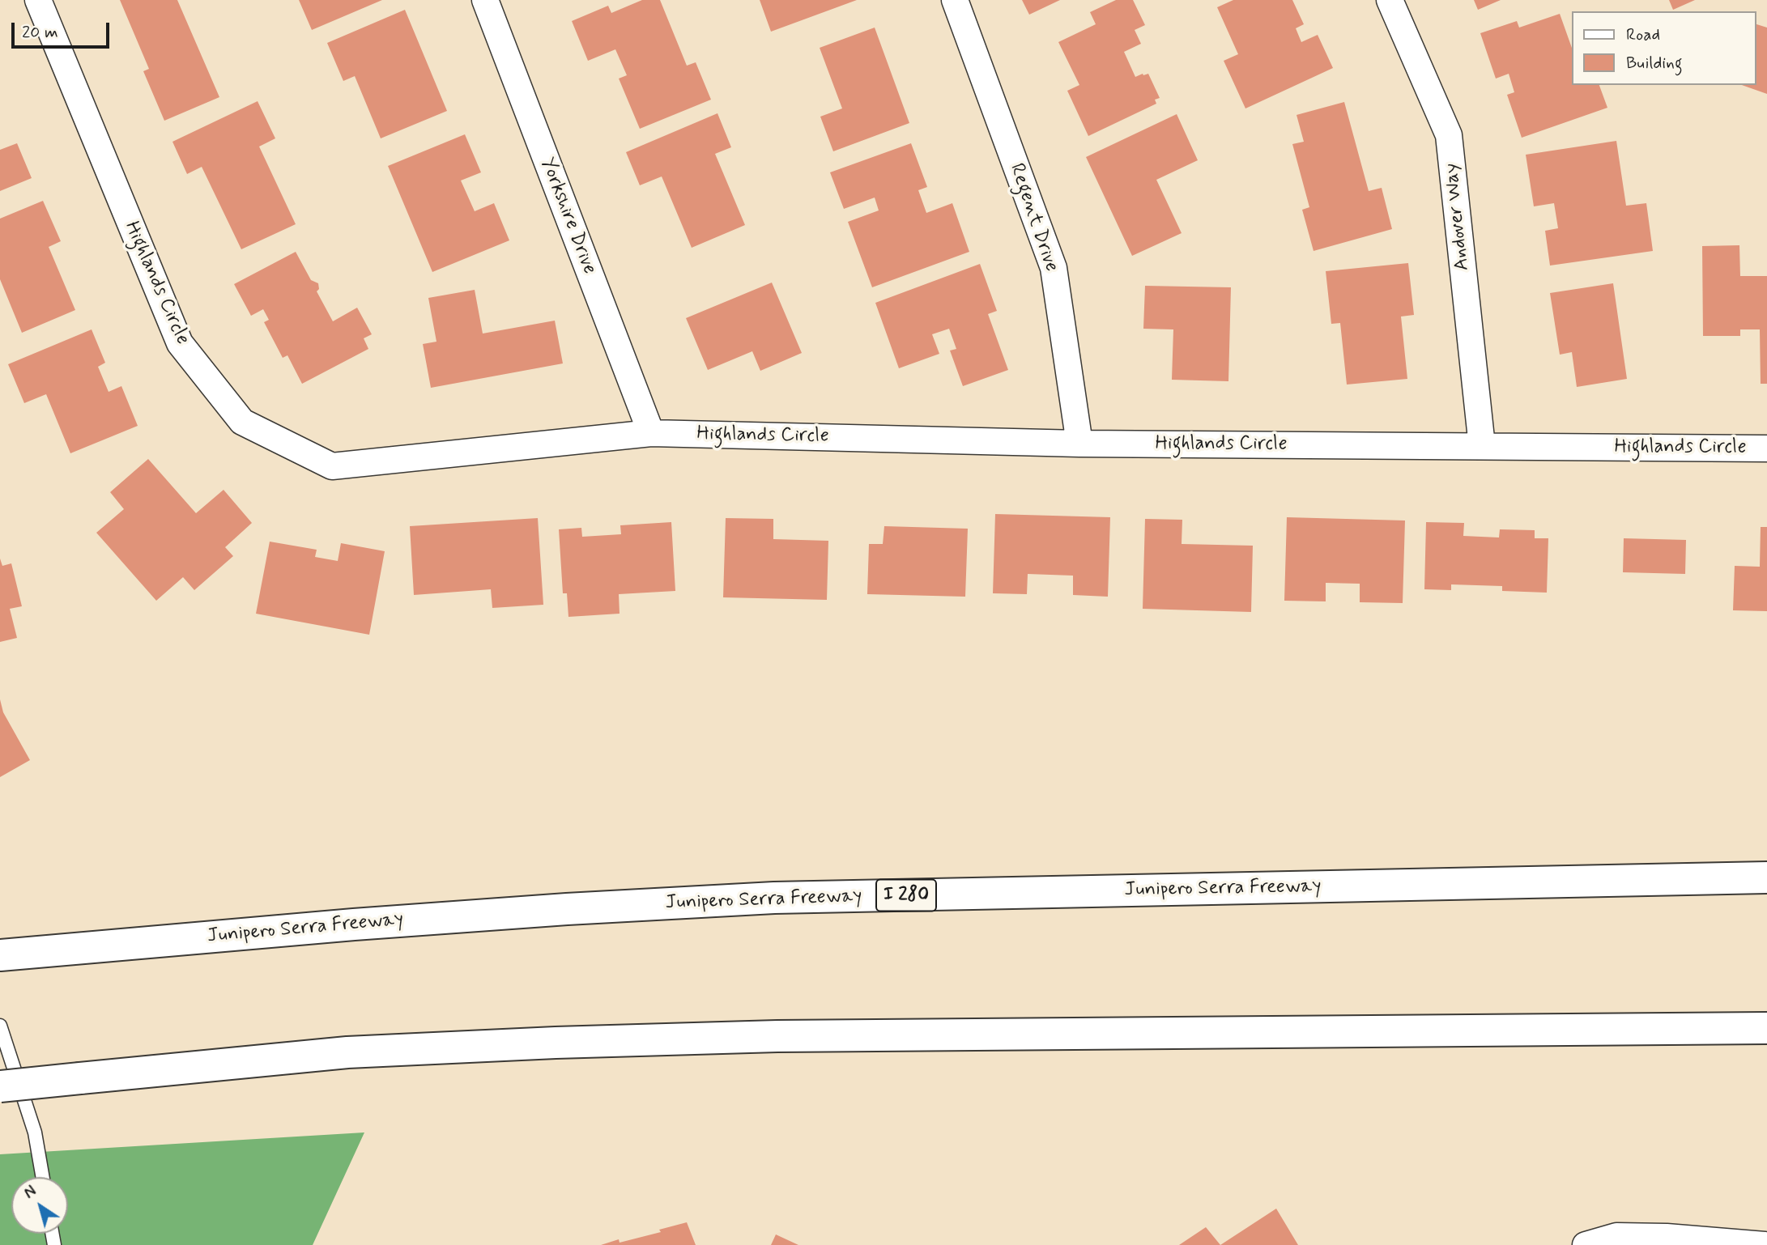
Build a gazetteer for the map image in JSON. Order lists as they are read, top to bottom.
{
  "streets": {
    "highway": ["Junipero Serra Freeway", "I 280"],
    "street": [
      "Yorkshire Drive",
      "Andover Way",
      "Regent Drive",
      "Highlands Circle"
    ]
  },
  "crossings": [
    ["Yorkshire Drive", "Highlands Circle"],
    ["Andover Way", "Highlands Circle"],
    ["Regent Drive", "Highlands Circle"]
  ],
  "legend": ["Road", "Building"],
  "scale_bar": "20 m",
  "north": "top left"
}
